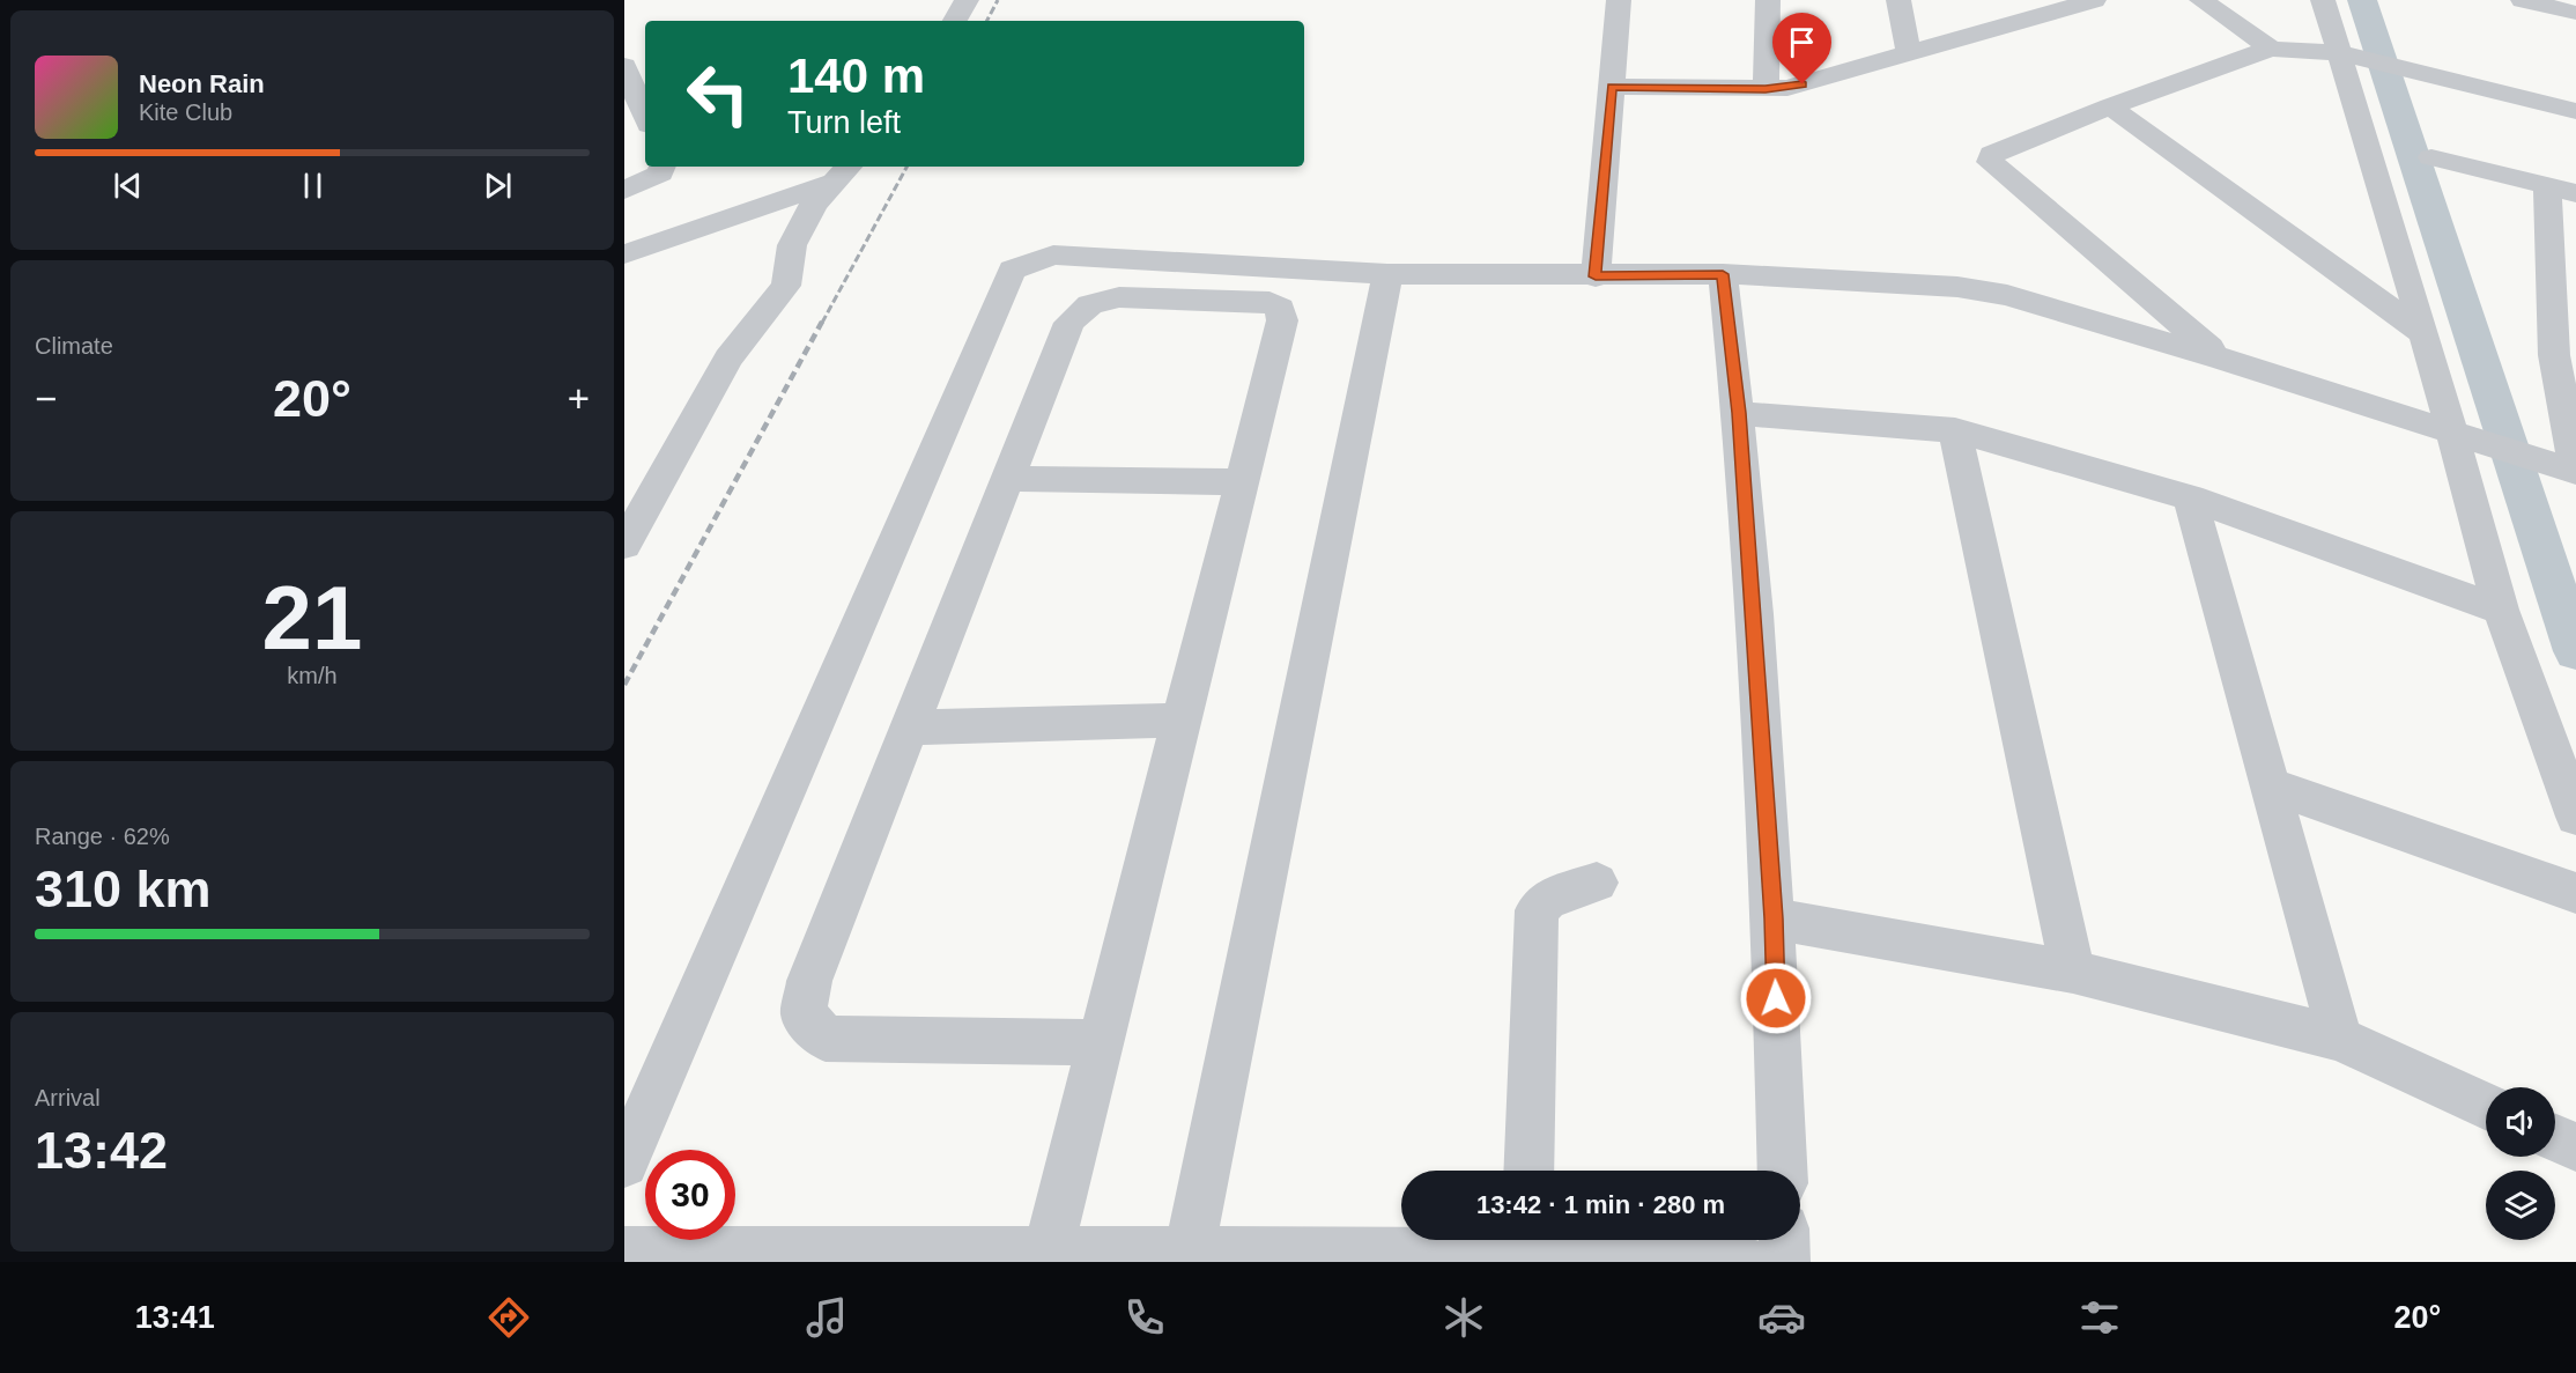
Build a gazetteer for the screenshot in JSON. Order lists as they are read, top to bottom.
{
  "page": {
    "turn": ["140 m", "Turn left"],
    "song": ["Neon Rain", "Kite Club"],
    "tile": [
      "Climate",
      ["21", "km/h"],
      ["Range · 62%", "310 km"],
      ["Arrival", "13:42"]
    ],
    "heat": ["−", "20°", "+"],
    "limit": "30",
    "trip": "13:42 · 1 min · 280 m",
    "tabs": ["13:41", "20°"]
  }
}
